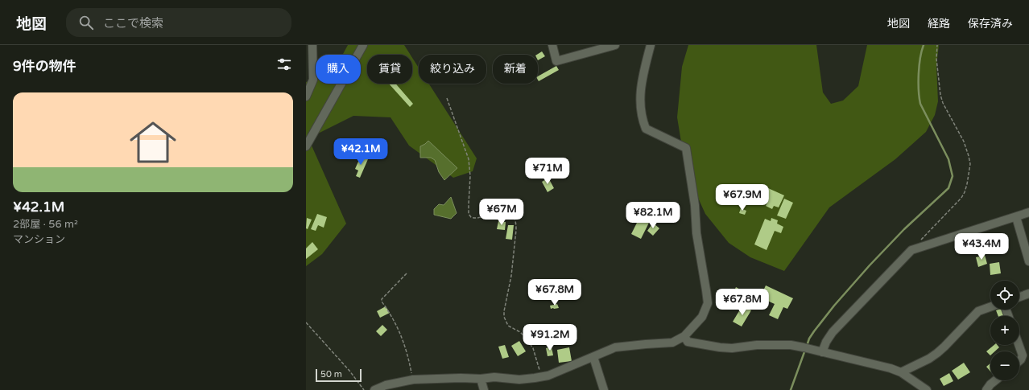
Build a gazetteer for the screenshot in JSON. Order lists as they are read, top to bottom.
{
  "scale_bar": "50 m",
  "page": {
    "header": "地図",
    "search": "ここで検索",
    "nav": ["地図", "経路", "保存済み"],
    "heading": "9件の物件",
    "chip": [
      "購入",
      "賃貸",
      "絞り込み",
      "新着"
    ],
    "list": [
      {
        "name": "¥42.1M",
        "note": "2部屋 · 56 m² · マンション"
      }
    ],
    "price": [
      "¥42.1M",
      "¥71M",
      "¥67.9M",
      "¥67M",
      "¥82.1M",
      "¥43.4M",
      "¥67.8M",
      "¥67.8M",
      "¥91.2M"
    ],
    "map_buttons": ["+", "−"],
    "scale": "50 m"
  }
}
